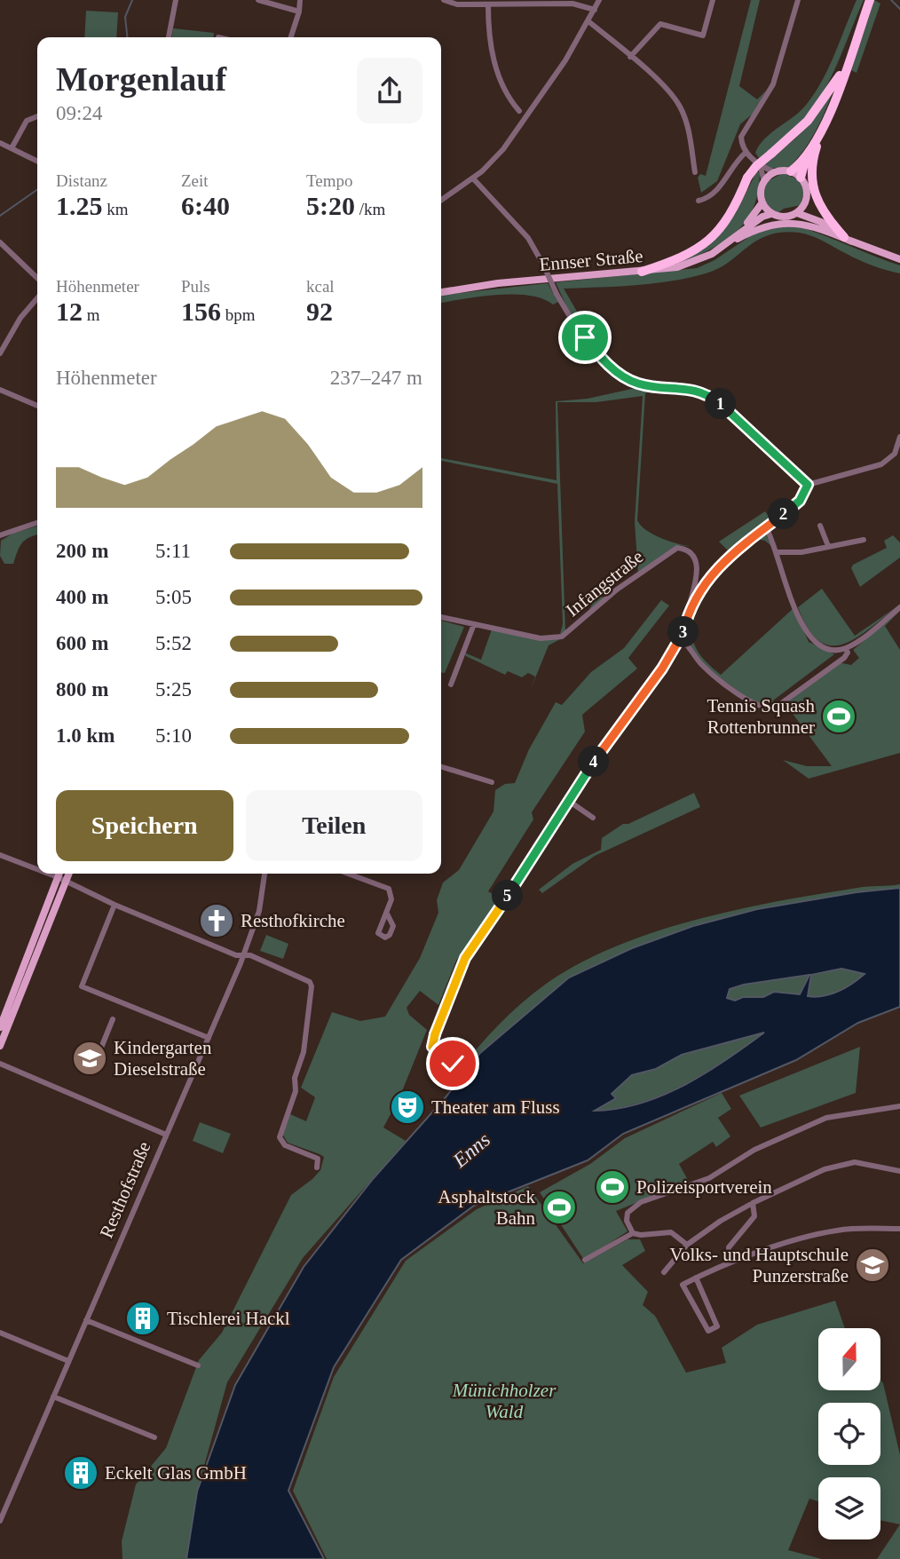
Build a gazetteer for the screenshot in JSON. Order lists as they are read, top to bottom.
{
  "streets": {
    "main road": ["Ennser Straße"],
    "street": ["Infangstraße", "Resthofstraße"]
  },
  "water": ["Enns"],
  "parks": ["Münichholzer Wald"],
  "places": {
    "sports": ["Tennis Squash Rottenbrunner", "Polizeisportverein", "Asphaltstock Bahn"],
    "church": ["Resthofkirche"],
    "school or university": ["Kindergarten Dieselstraße", "Volks- und Hauptschule Punzerstraße"],
    "theatre": ["Theater am Fluss"],
    "building": ["Tischlerei Hackl", "Eckelt Glas GmbH"]
  },
  "north": "top",
  "page": {
    "heading": ["Morgenlauf", "09:24"],
    "stats": [
      ["Distanz", "1.25 km"],
      ["Zeit", "6:40"],
      ["Tempo", "5:20 /km"],
      ["Höhenmeter", "12 m"],
      ["Puls", "156 bpm"],
      ["kcal", "92"]
    ],
    "chart": ["Höhenmeter", "237–247 m"],
    "pins": [
      "1",
      "2",
      "3",
      "4",
      "5"
    ],
    "list": [
      {
        "name": "200 m",
        "note": "5:11"
      },
      {
        "name": "400 m",
        "note": "5:05"
      },
      {
        "name": "600 m",
        "note": "5:52"
      },
      {
        "name": "800 m",
        "note": "5:25"
      },
      {
        "name": "1.0 km",
        "note": "5:10"
      }
    ],
    "buttons": ["Speichern", "Teilen"]
  }
}
